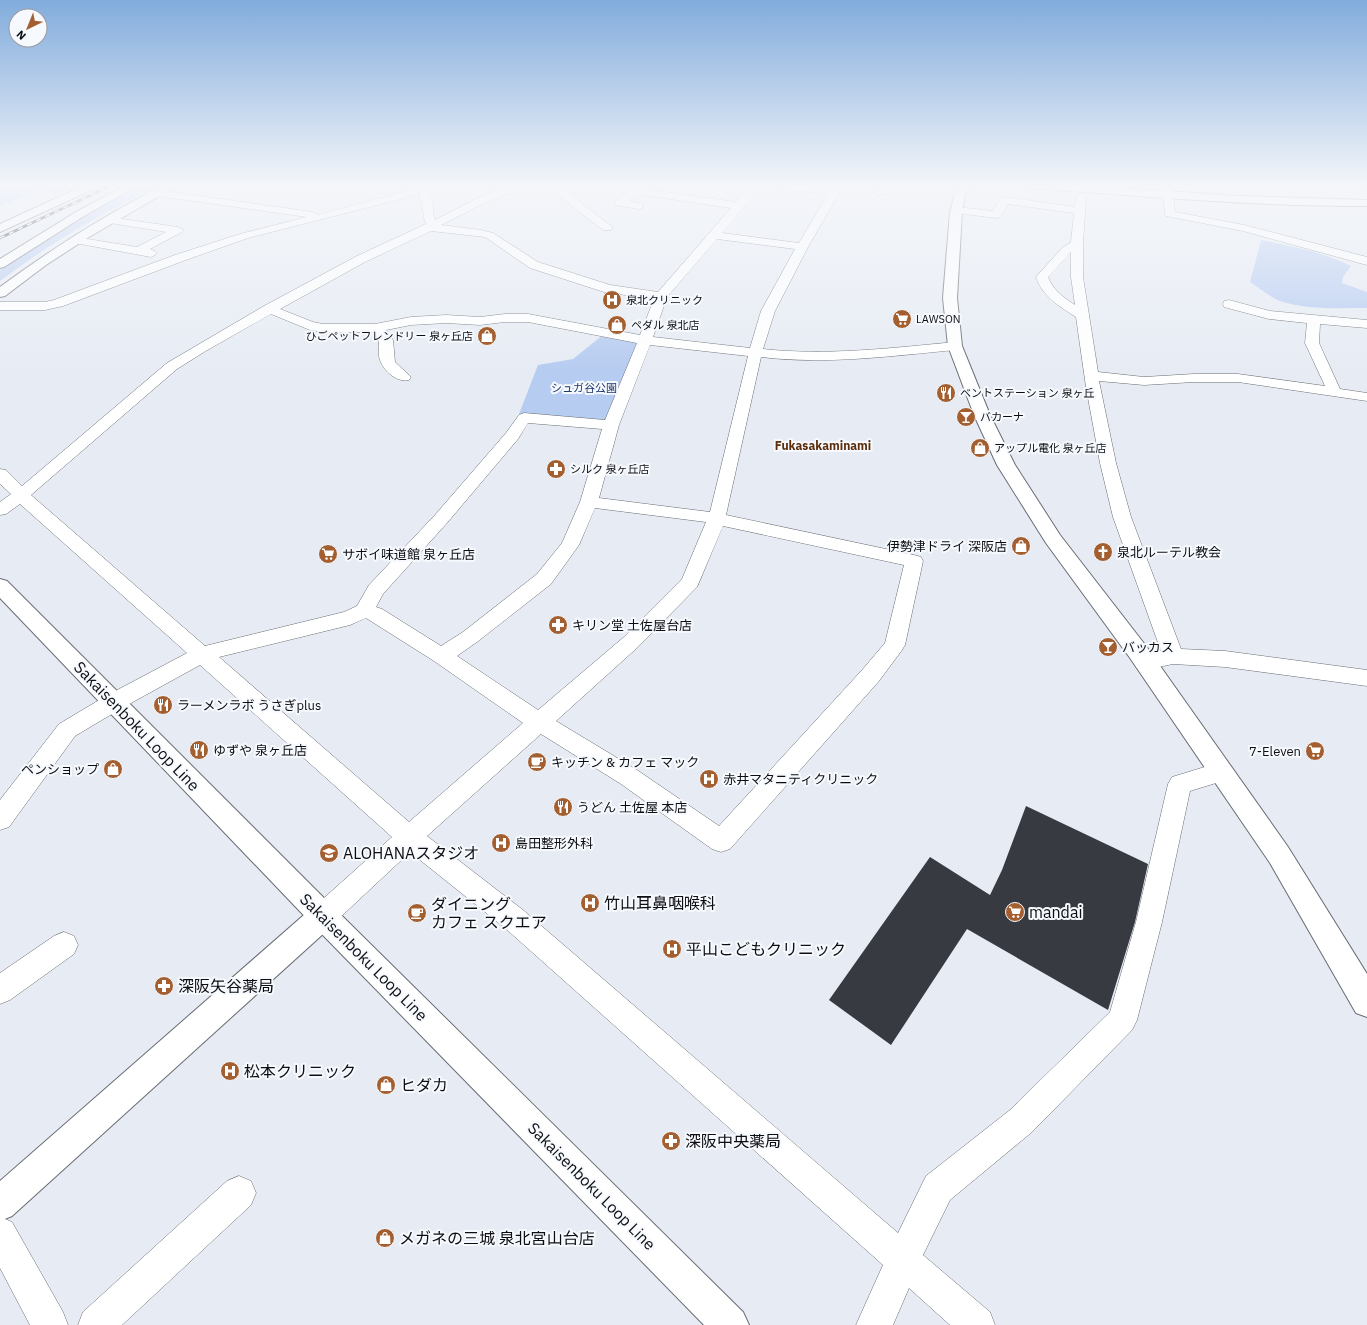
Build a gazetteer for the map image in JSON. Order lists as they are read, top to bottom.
{
  "streets": {
    "street": ["Sakaisenboku Loop Line"]
  },
  "districts": ["Fukasakaminami"],
  "parks": ["シュガ谷公園"],
  "places": {
    "hospital": [
      "泉北クリニック",
      "赤井マタニティクリニック",
      "島田整形外科",
      "竹山耳鼻咽喉科",
      "平山こどもクリニック",
      "松本クリニック"
    ],
    "supermarket": [
      "LAWSON",
      "サボイ味道館 泉ヶ丘店",
      "7-Eleven",
      "mandai"
    ],
    "shop": [
      "ペダル 泉北店",
      "ひごペットフレンドリー 泉ヶ丘店",
      "アップル電化 泉ヶ丘店",
      "伊勢津ドライ 深阪店",
      "ペンショップ",
      "ヒダカ",
      "メガネの三城 泉北宮山台店"
    ],
    "restaurant": [
      "ベントステーション 泉ヶ丘",
      "ラーメンラボ うさぎplus",
      "ゆずや 泉ヶ丘店",
      "うどん 土佐屋 本店"
    ],
    "bar": ["バカーナ", "バッカス"],
    "pharmacy": [
      "シルク 泉ヶ丘店",
      "キリン堂 土佐屋台店",
      "深阪矢谷薬局",
      "深阪中央薬局"
    ],
    "church": ["泉北ルーテル教会"],
    "cafe": ["キッチン & カフェ マック", "ダイニング カフェ スクエア"],
    "school or university": ["ALOHANAスタジオ"]
  },
  "north": "bottom left"
}
